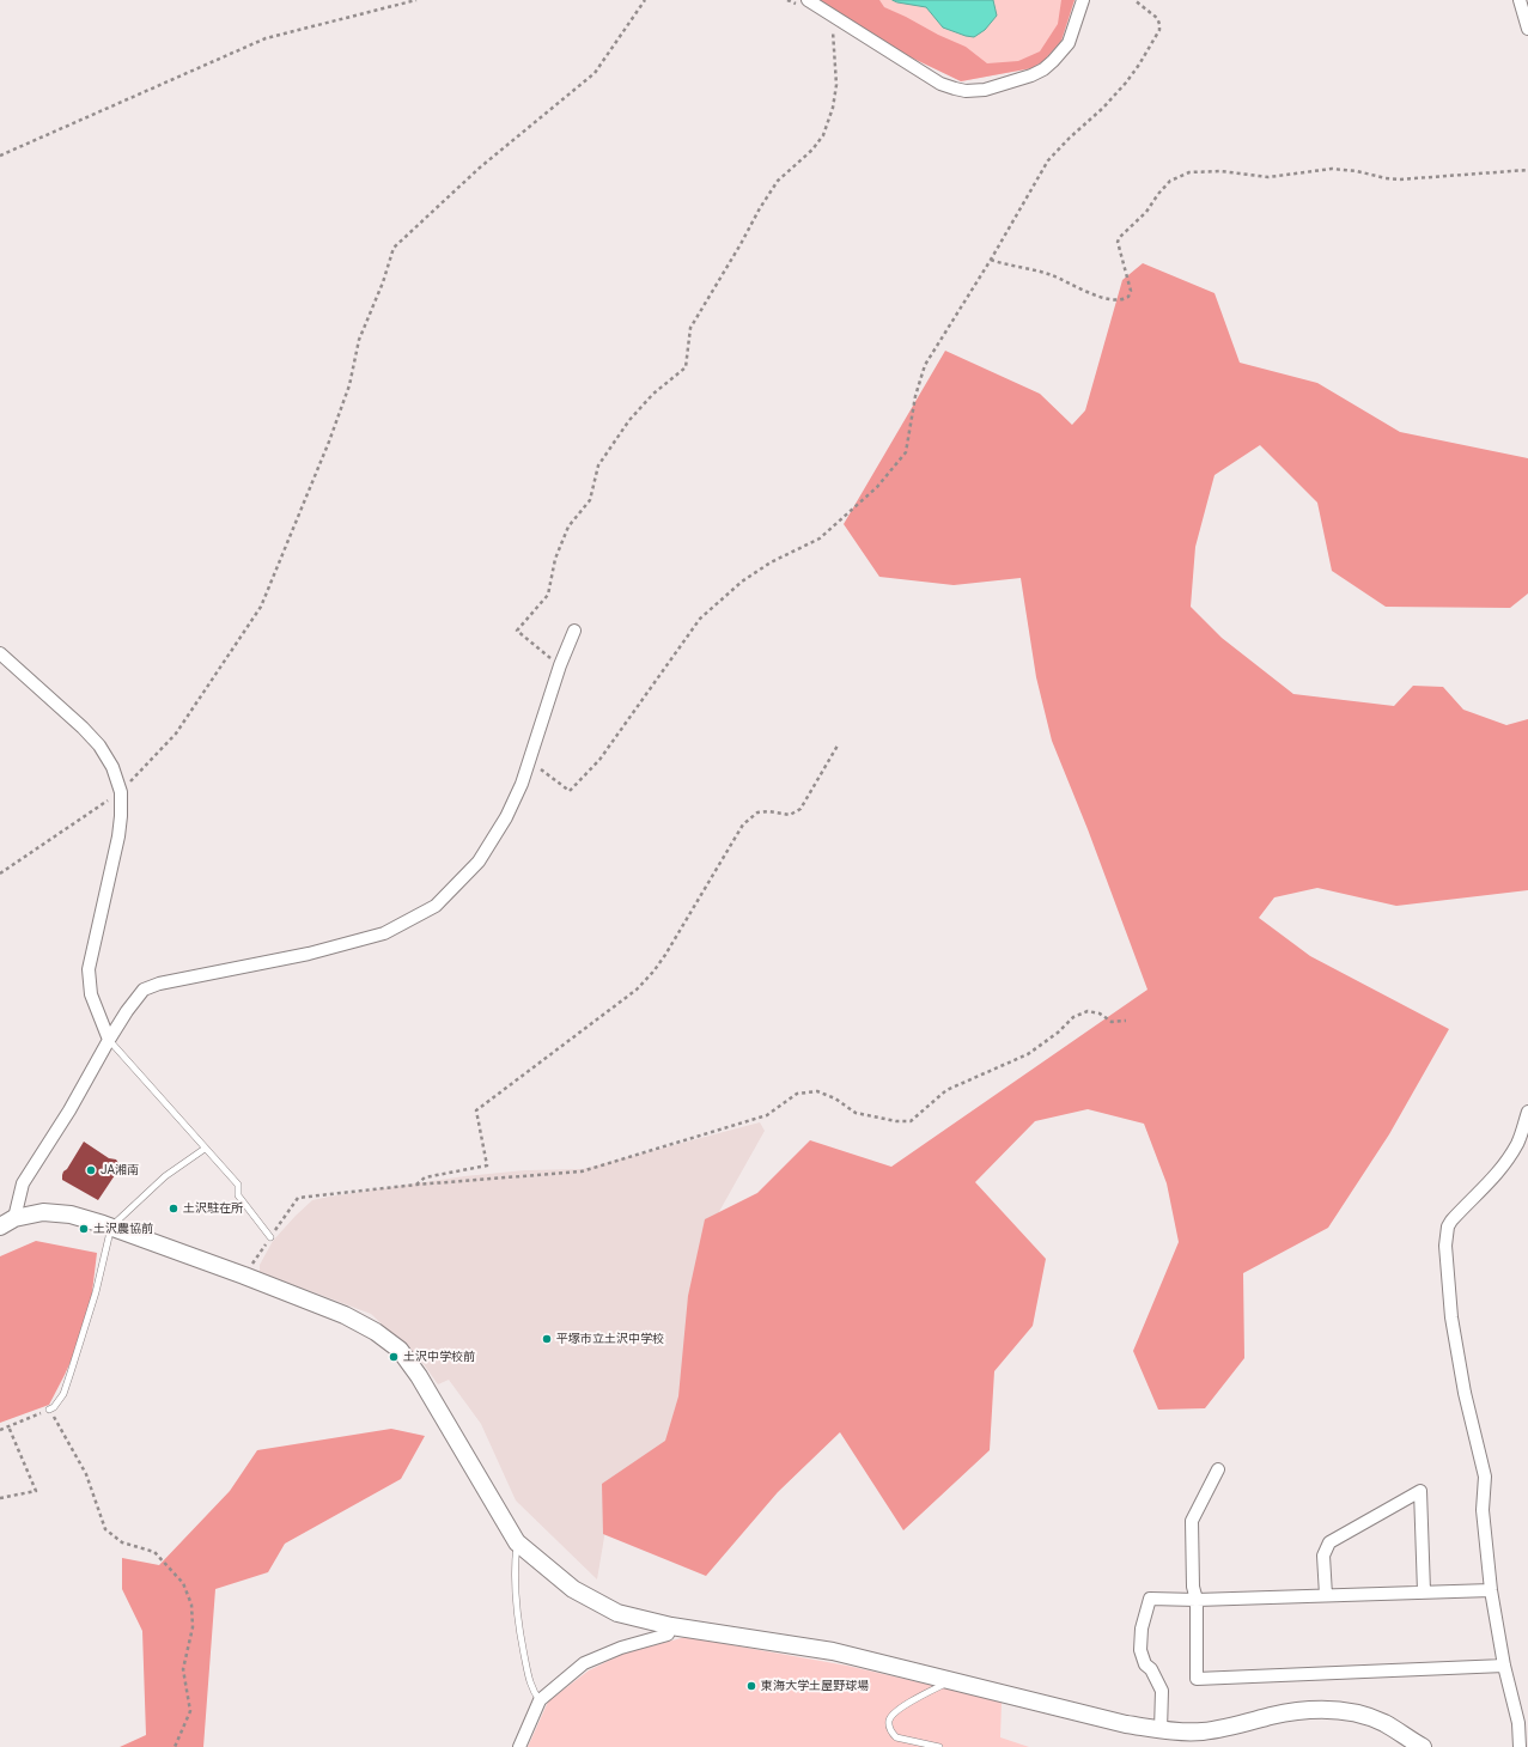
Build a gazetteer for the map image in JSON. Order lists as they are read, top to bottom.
{
  "places": [
    "JA湘南",
    "土沢駐在所",
    "土沢農協前",
    "平塚市立土沢中学校",
    "土沢中学校前",
    "東海大学土屋野球場"
  ]
}
